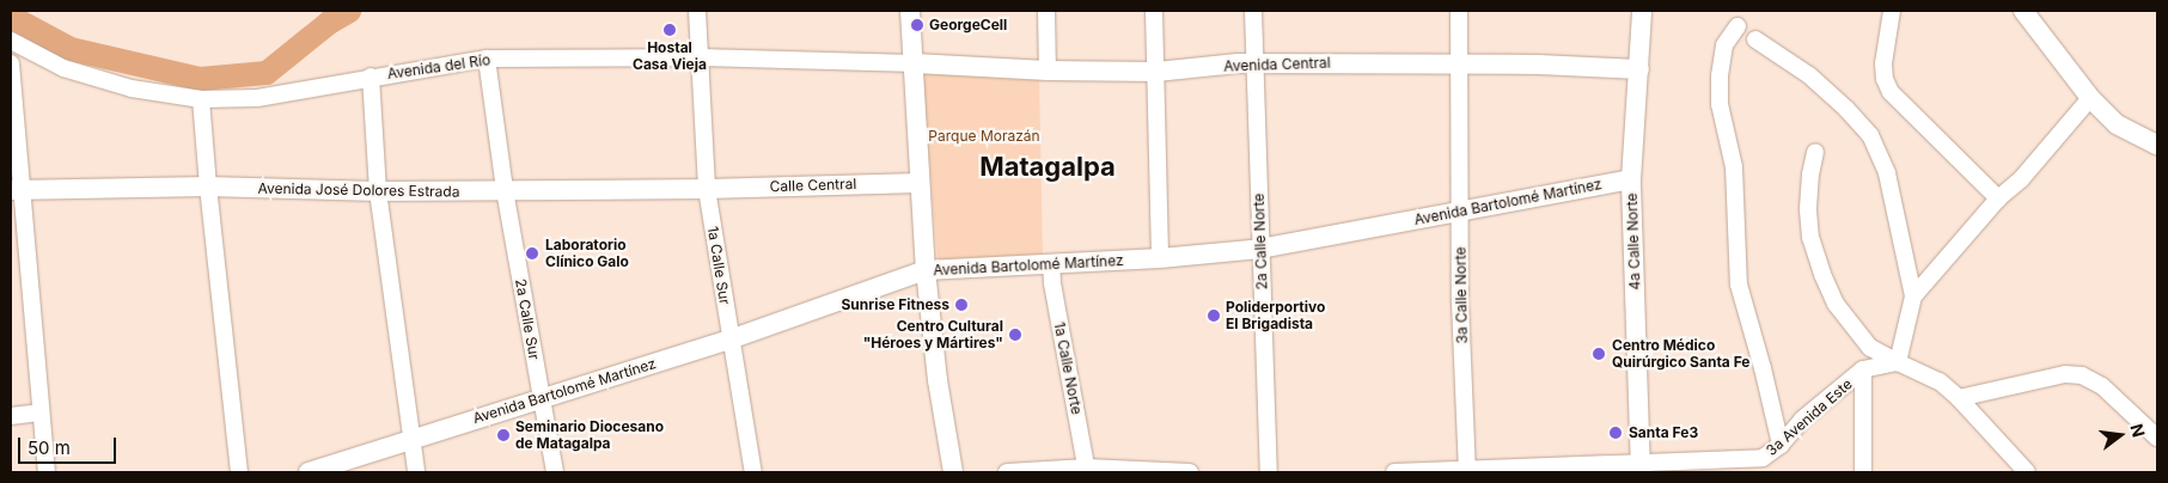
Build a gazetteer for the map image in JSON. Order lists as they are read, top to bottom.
{
  "streets": {
    "street": [
      "Avenida Central",
      "Avenida del Río",
      "Calle Central",
      "Avenida José Dolores Estrada",
      "Avenida Bartolomé Martínez",
      "2a Calle Norte",
      "4a Calle Norte",
      "1a Calle Sur",
      "3a Calle Norte",
      "2a Calle Sur",
      "1a Calle Norte",
      "3a Avenida Este"
    ]
  },
  "crossings": [
    ["Avenida Central", "Avenida del Río"],
    ["Avenida Central", "2a Calle Norte"],
    ["Avenida Central", "4a Calle Norte"],
    ["Avenida Central", "3a Calle Norte"],
    ["Avenida del Río", "1a Calle Sur"],
    ["Avenida del Río", "2a Calle Sur"],
    ["Calle Central", "Avenida José Dolores Estrada"],
    ["Calle Central", "1a Calle Sur"],
    ["Avenida José Dolores Estrada", "1a Calle Sur"],
    ["Avenida José Dolores Estrada", "2a Calle Sur"],
    ["Avenida Bartolomé Martínez", "2a Calle Norte"],
    ["Avenida Bartolomé Martínez", "4a Calle Norte"],
    ["Avenida Bartolomé Martínez", "1a Calle Sur"],
    ["Avenida Bartolomé Martínez", "3a Calle Norte"],
    ["Avenida Bartolomé Martínez", "2a Calle Sur"],
    ["Avenida Bartolomé Martínez", "1a Calle Norte"],
    ["4a Calle Norte", "3a Avenida Este"],
    ["3a Calle Norte", "3a Avenida Este"]
  ],
  "districts": ["Matagalpa"],
  "parks": ["Parque Morazán"],
  "places": [
    "GeorgeCell",
    "Hostal Casa Vieja",
    "Laboratorio Clínico Galo",
    "Sunrise Fitness",
    "Poliderportivo El Brigadista",
    "Centro Cultural \"Héroes y Mártires\"",
    "Centro Médico Quirúrgico Santa Fe",
    "Santa Fe3",
    "Seminario Diocesano de Matagalpa"
  ],
  "scale_bar": "50 m",
  "north": "right"
}
